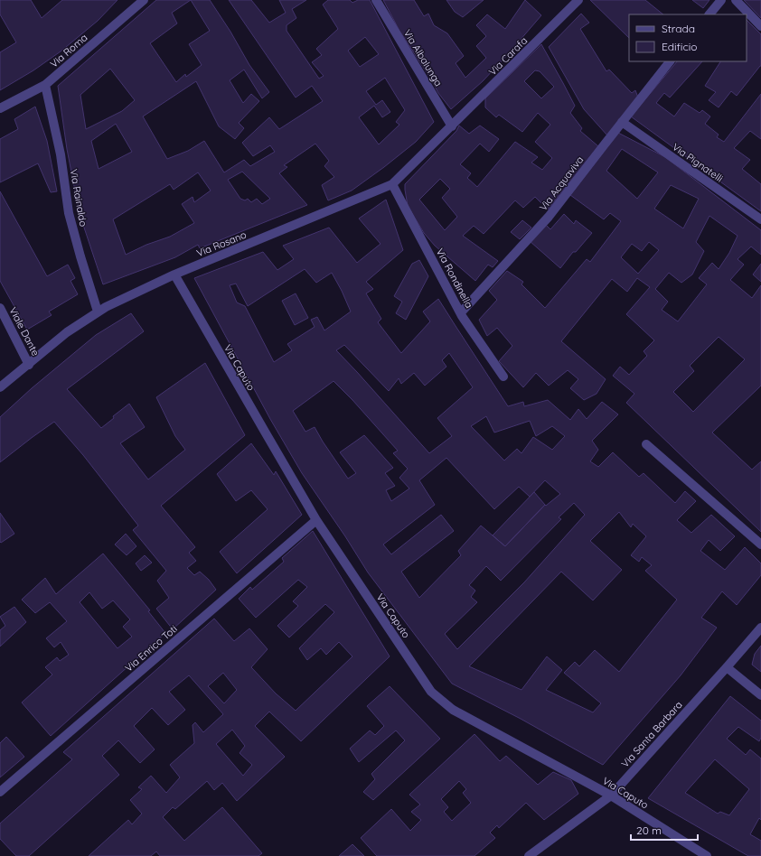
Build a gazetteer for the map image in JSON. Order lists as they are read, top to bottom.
{
  "streets": {
    "street": [
      "Via Roma",
      "Via Carafa",
      "Via Albalunga",
      "Via Pignatelli",
      "Via Acquaviva",
      "Via Rainaldo",
      "Via Rosano",
      "Via Rondinella",
      "Viale Dante",
      "Via Caputo",
      "Via Enrico Toti",
      "Via Santa Barbara"
    ]
  },
  "crossings": [
    ["Via Roma", "Via Rainaldo"],
    ["Via Carafa", "Via Albalunga"],
    ["Via Carafa", "Via Rosano"],
    ["Via Albalunga", "Via Rosano"],
    ["Via Pignatelli", "Via Acquaviva"],
    ["Via Acquaviva", "Via Rondinella"],
    ["Via Rainaldo", "Via Rosano"],
    ["Via Rosano", "Via Rondinella"],
    ["Via Rosano", "Viale Dante"],
    ["Via Rosano", "Via Caputo"],
    ["Via Caputo", "Via Enrico Toti"],
    ["Via Caputo", "Via Santa Barbara"]
  ],
  "legend": ["Strada", "Edificio"],
  "scale_bar": "20 m"
}
